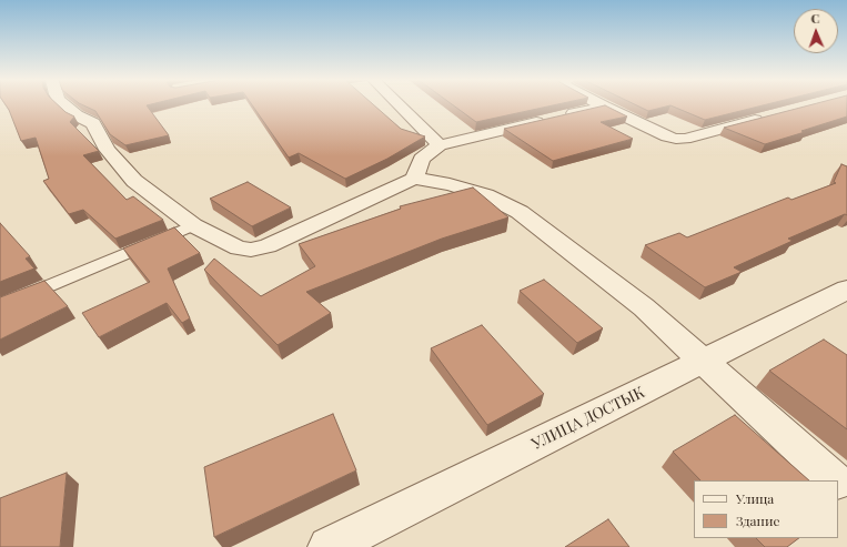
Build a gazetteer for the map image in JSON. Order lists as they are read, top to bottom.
{
  "streets": {
    "street": ["УЛИЦА ДОСТЫК"]
  },
  "legend": ["Улица", "Здание"],
  "north": "top"
}
